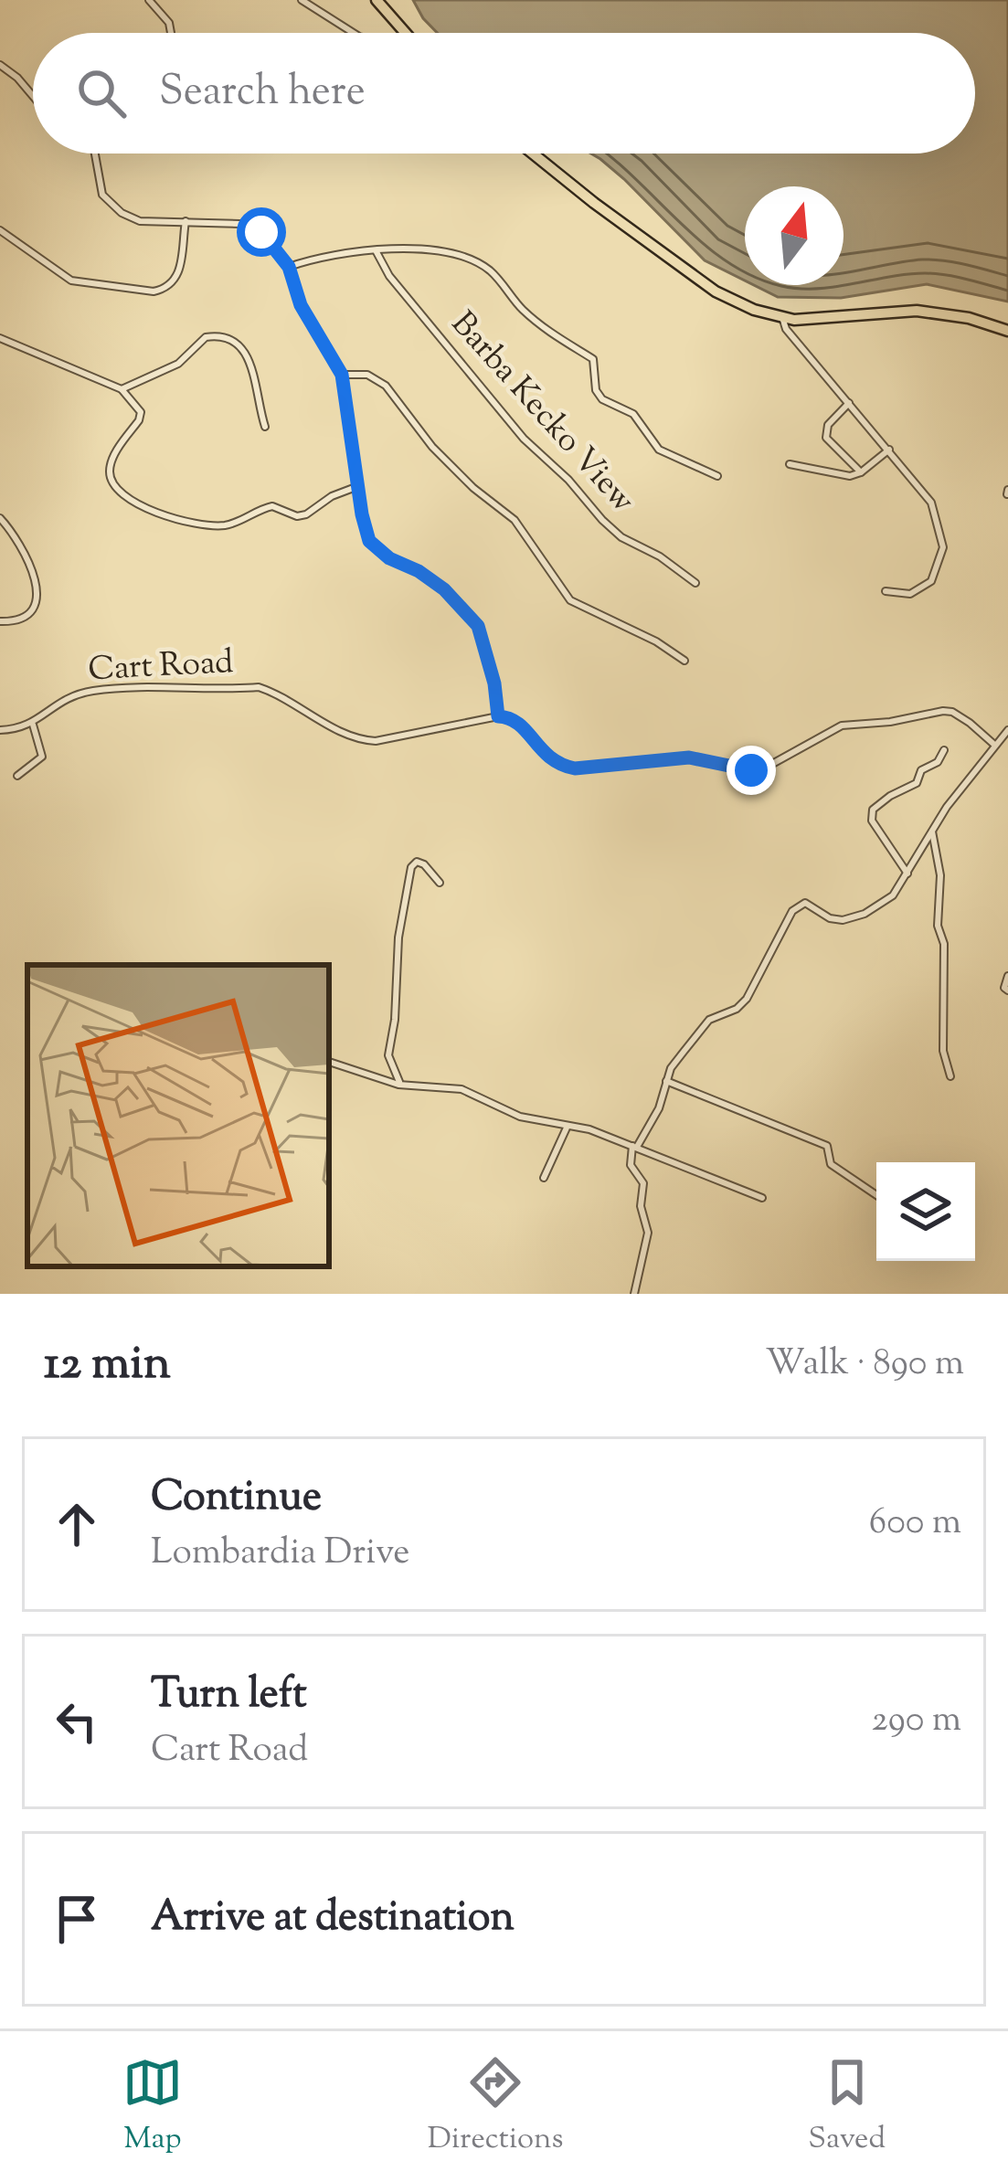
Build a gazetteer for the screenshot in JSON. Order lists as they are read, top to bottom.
{
  "streets": {
    "street": ["Barba Kecko View", "Cart Road"]
  },
  "north": "top",
  "page": {
    "search": "Search here",
    "heading": ["12 min", "Walk · 890 m"],
    "list": [
      ["Continue", "Lombardia Drive", "600 m"],
      ["Turn left", "Cart Road", "290 m"],
      "Arrive at destination"
    ],
    "nav": ["Map", "Directions", "Saved"]
  }
}
